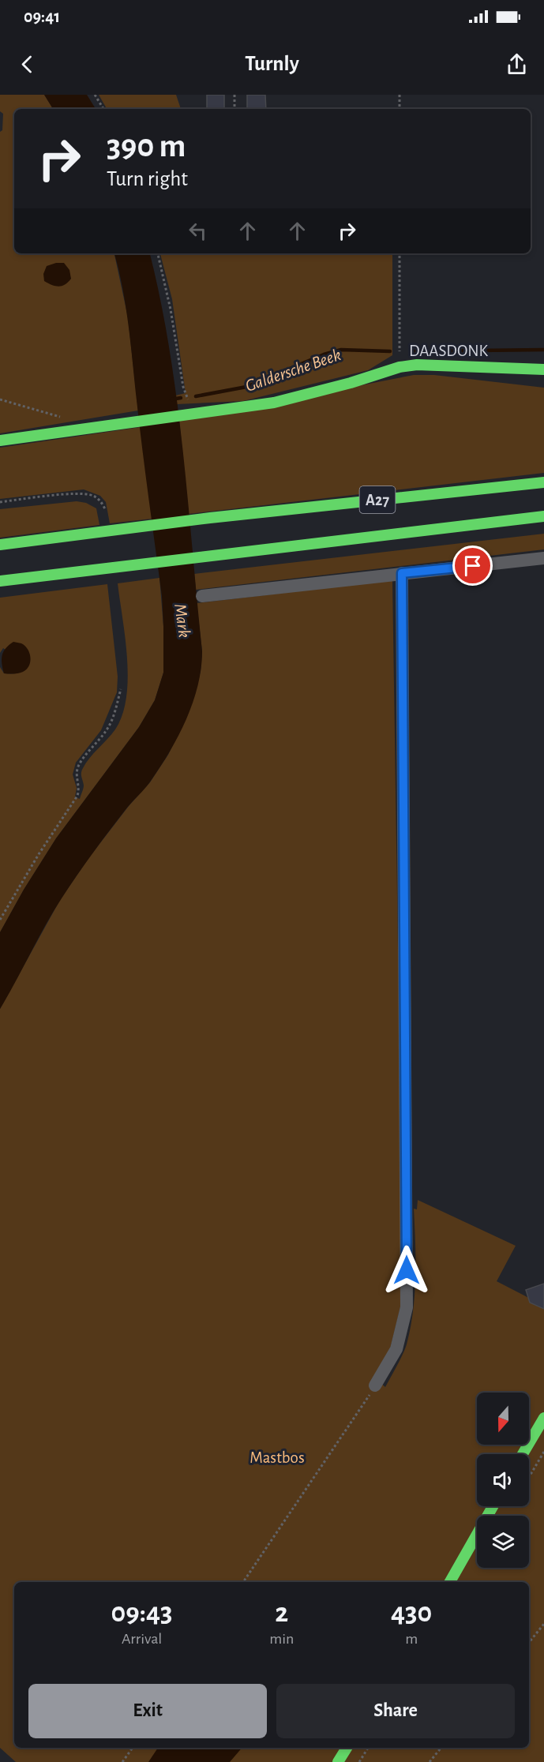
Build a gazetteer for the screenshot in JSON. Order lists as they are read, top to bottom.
{
  "streets": {
    "main road": ["DAASDONK", "A27"]
  },
  "water": ["Galdersche Beek", "Mark"],
  "parks": ["Mastbos"],
  "north": "bottom",
  "page": {
    "status": "09:41",
    "header": "Turnly",
    "turn": ["390 m", "Turn right"],
    "eta": [
      "09:43",
      "Arrival",
      "2",
      "min",
      "430",
      "m"
    ],
    "buttons": ["Exit", "Share"]
  }
}
